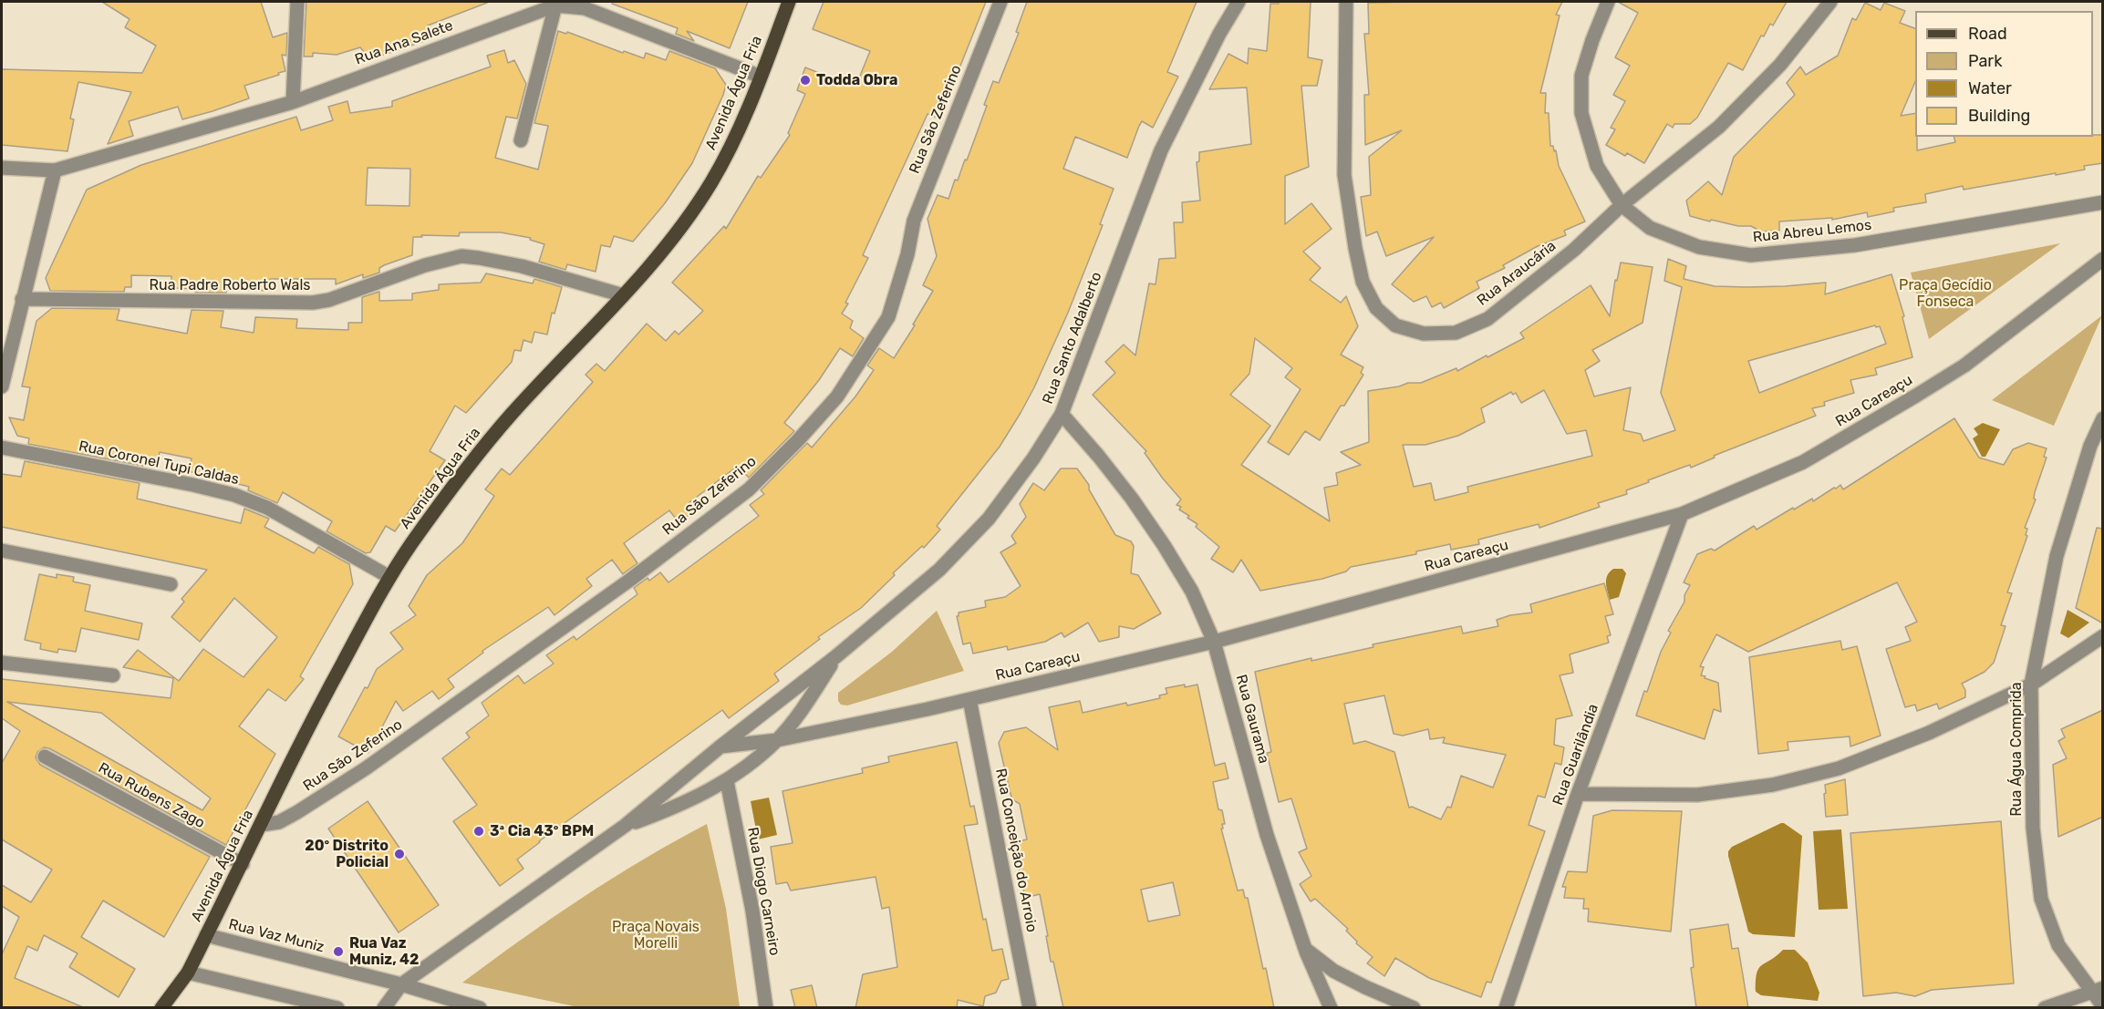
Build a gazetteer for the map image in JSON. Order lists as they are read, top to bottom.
{
  "streets": {
    "main road": ["Avenida Água Fria"],
    "street": [
      "Rua Ana Salete",
      "Rua São Zeferino",
      "Rua Abreu Lemos",
      "Rua Araucária",
      "Rua Padre Roberto Wals",
      "Rua Santo Adalberto",
      "Rua Careaçu",
      "Rua Coronel Tupi Caldas",
      "Rua Gaurama",
      "Rua Água Comprida",
      "Rua Guarilândia",
      "Rua Rubens Zago",
      "Rua Conceição do Arroio",
      "Rua Diogo Carneiro",
      "Rua Vaz Muniz"
    ]
  },
  "crossings": [
    ["Rua Ana Salete", "Avenida Água Fria"],
    ["Avenida Água Fria", "Rua São Zeferino"],
    ["Avenida Água Fria", "Rua Padre Roberto Wals"],
    ["Avenida Água Fria", "Rua Coronel Tupi Caldas"],
    ["Avenida Água Fria", "Rua Rubens Zago"],
    ["Avenida Água Fria", "Rua Vaz Muniz"],
    ["Rua Abreu Lemos", "Rua Araucária"],
    ["Rua Santo Adalberto", "Rua Careaçu"],
    ["Rua Santo Adalberto", "Rua Gaurama"],
    ["Rua Careaçu", "Rua Gaurama"],
    ["Rua Careaçu", "Rua Guarilândia"],
    ["Rua Careaçu", "Rua Conceição do Arroio"]
  ],
  "parks": ["Praça Gecídio Fonseca", "Praça Novais Morelli"],
  "places": [
    "Todda Obra",
    "3ª Cia 43º BPM",
    "20º Distrito Policial",
    "Rua Vaz Muniz, 42"
  ],
  "legend": [
    "Road",
    "Park",
    "Water",
    "Building"
  ]
}
